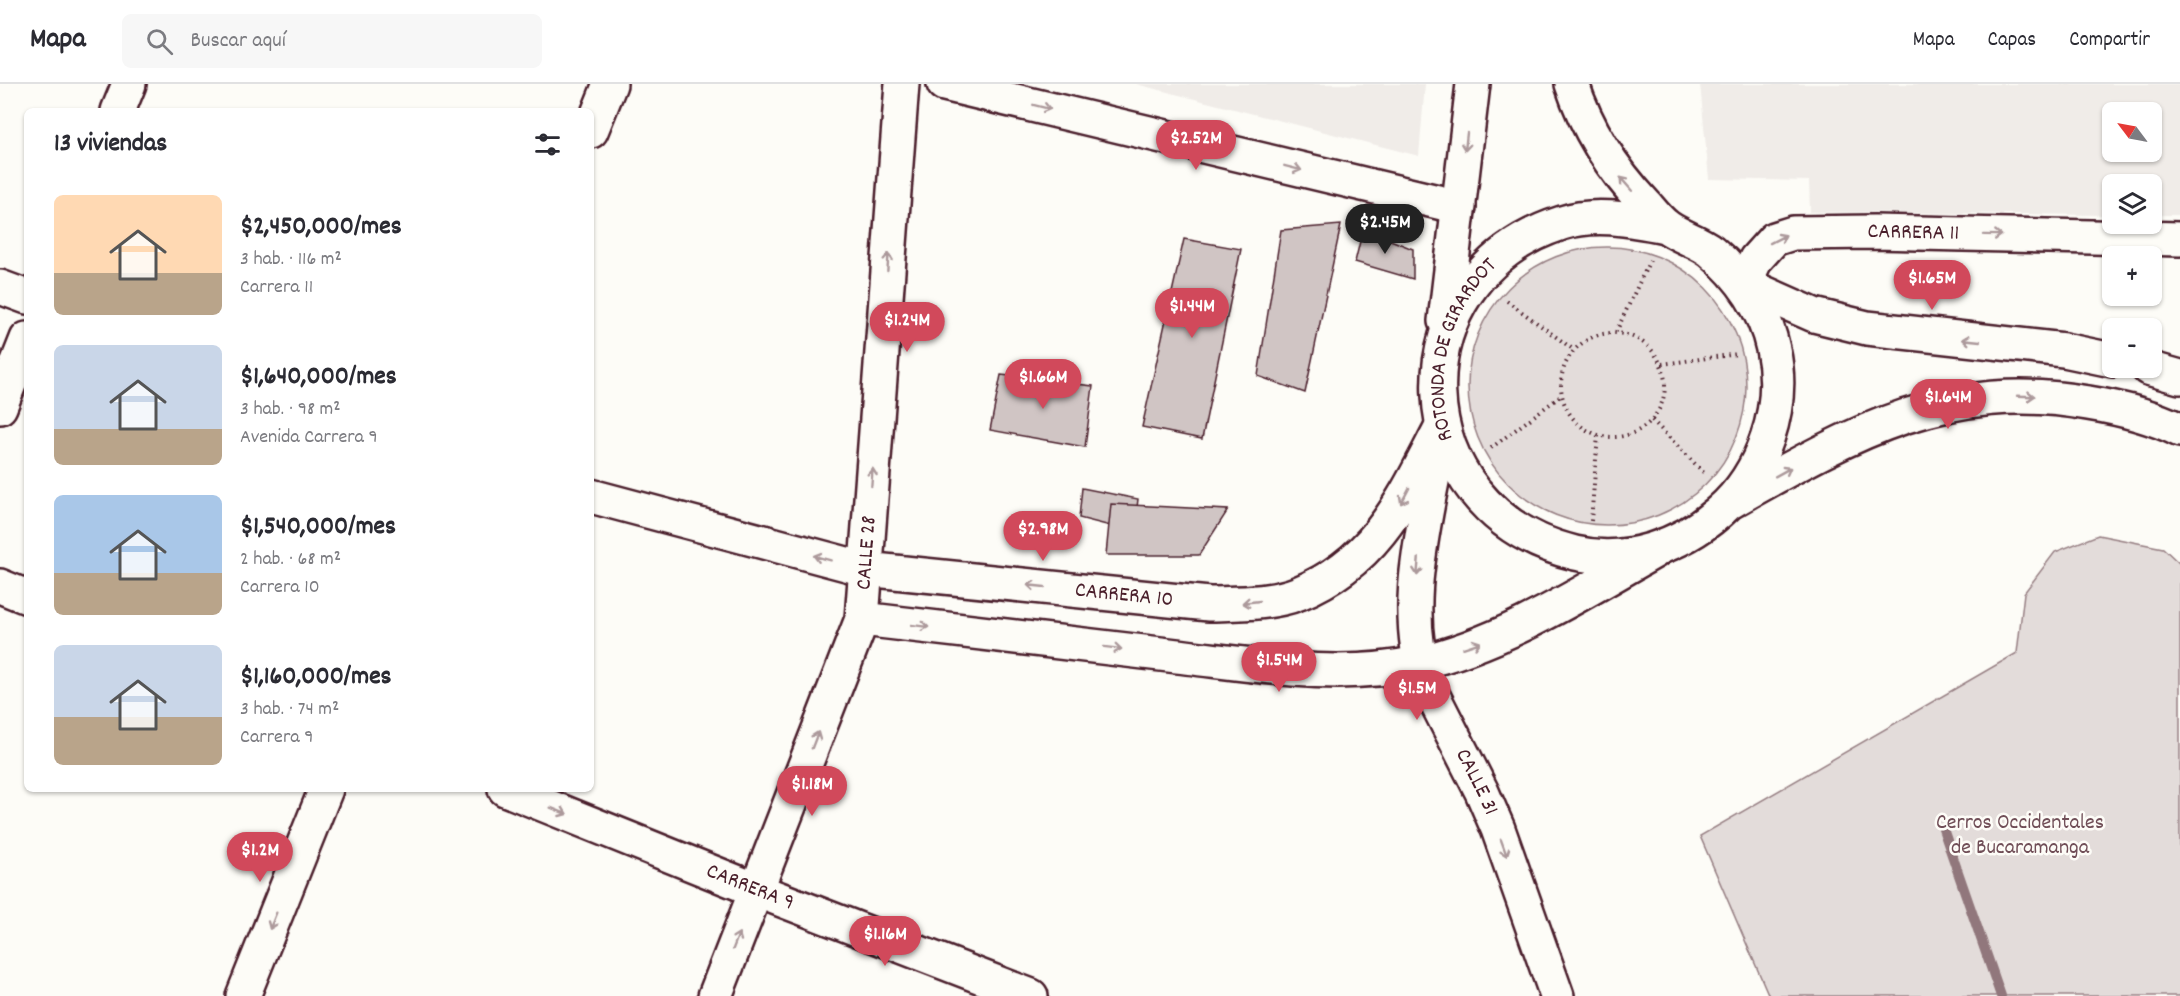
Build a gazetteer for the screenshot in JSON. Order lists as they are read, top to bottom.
{
  "streets": {
    "street": [
      "CARRERA 11",
      "ROTONDA DE GIRARDOT",
      "CALLE 28",
      "CARRERA 10",
      "CALLE 31",
      "CARRERA 9"
    ]
  },
  "crossings": [
    ["CARRERA 11", "ROTONDA DE GIRARDOT"],
    ["ROTONDA DE GIRARDOT", "CARRERA 10"],
    ["ROTONDA DE GIRARDOT", "CALLE 31"],
    ["CALLE 28", "CARRERA 10"],
    ["CALLE 28", "CARRERA 9"],
    ["CARRERA 10", "CALLE 31"]
  ],
  "one_way": ["CALLE 28", "CALLE 31", "CARRERA 9"],
  "parks": ["Cerros Occidentales de Bucaramanga"],
  "north": "top left",
  "page": {
    "header": "Mapa",
    "search": "Buscar aquí",
    "nav": ["Mapa", "Capas", "Compartir"],
    "map_buttons": ["+", "−"],
    "heading": "13 viviendas",
    "price": [
      "$2.52M",
      "$2.45M",
      "$1.65M",
      "$1.44M",
      "$1.24M",
      "$1.66M",
      "$1.64M",
      "$2.98M",
      "$1.54M",
      "$1.5M",
      "$1.18M",
      "$1.2M",
      "$1.16M"
    ],
    "list": [
      {
        "name": "$2,450,000/mes",
        "note": "3 hab. · 116 m² · Carrera 11"
      },
      {
        "name": "$1,640,000/mes",
        "note": "3 hab. · 98 m² · Avenida Carrera 9"
      },
      {
        "name": "$1,540,000/mes",
        "note": "2 hab. · 68 m² · Carrera 10"
      },
      {
        "name": "$1,160,000/mes",
        "note": "3 hab. · 74 m² · Carrera 9"
      }
    ]
  }
}
